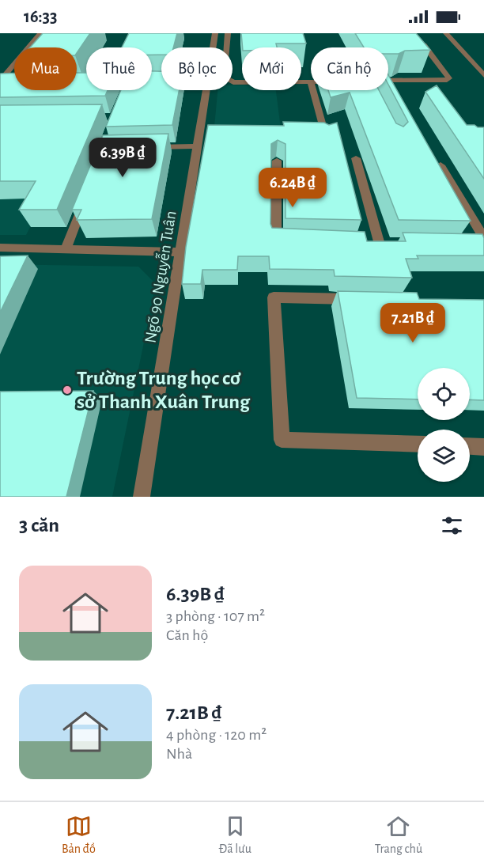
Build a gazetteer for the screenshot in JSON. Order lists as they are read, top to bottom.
{
  "streets": {
    "street": ["Ngõ 90 Nguyễn Tuân"]
  },
  "places": ["Trường Trung học cơ sở Thanh Xuân Trung"],
  "page": {
    "status": "16:33",
    "chip": [
      "Mua",
      "Thuê",
      "Bộ lọc",
      "Mới",
      "Căn hộ"
    ],
    "price": ["6.39B ₫", "6.24B ₫", "7.21B ₫"],
    "heading": "3 căn",
    "list": [
      {
        "name": "6.39B ₫",
        "note": "3 phòng · 107 m² · Căn hộ"
      },
      {
        "name": "7.21B ₫",
        "note": "4 phòng · 120 m² · Nhà"
      }
    ],
    "tabs": ["Bản đồ", "Đã lưu", "Trang chủ"]
  }
}
